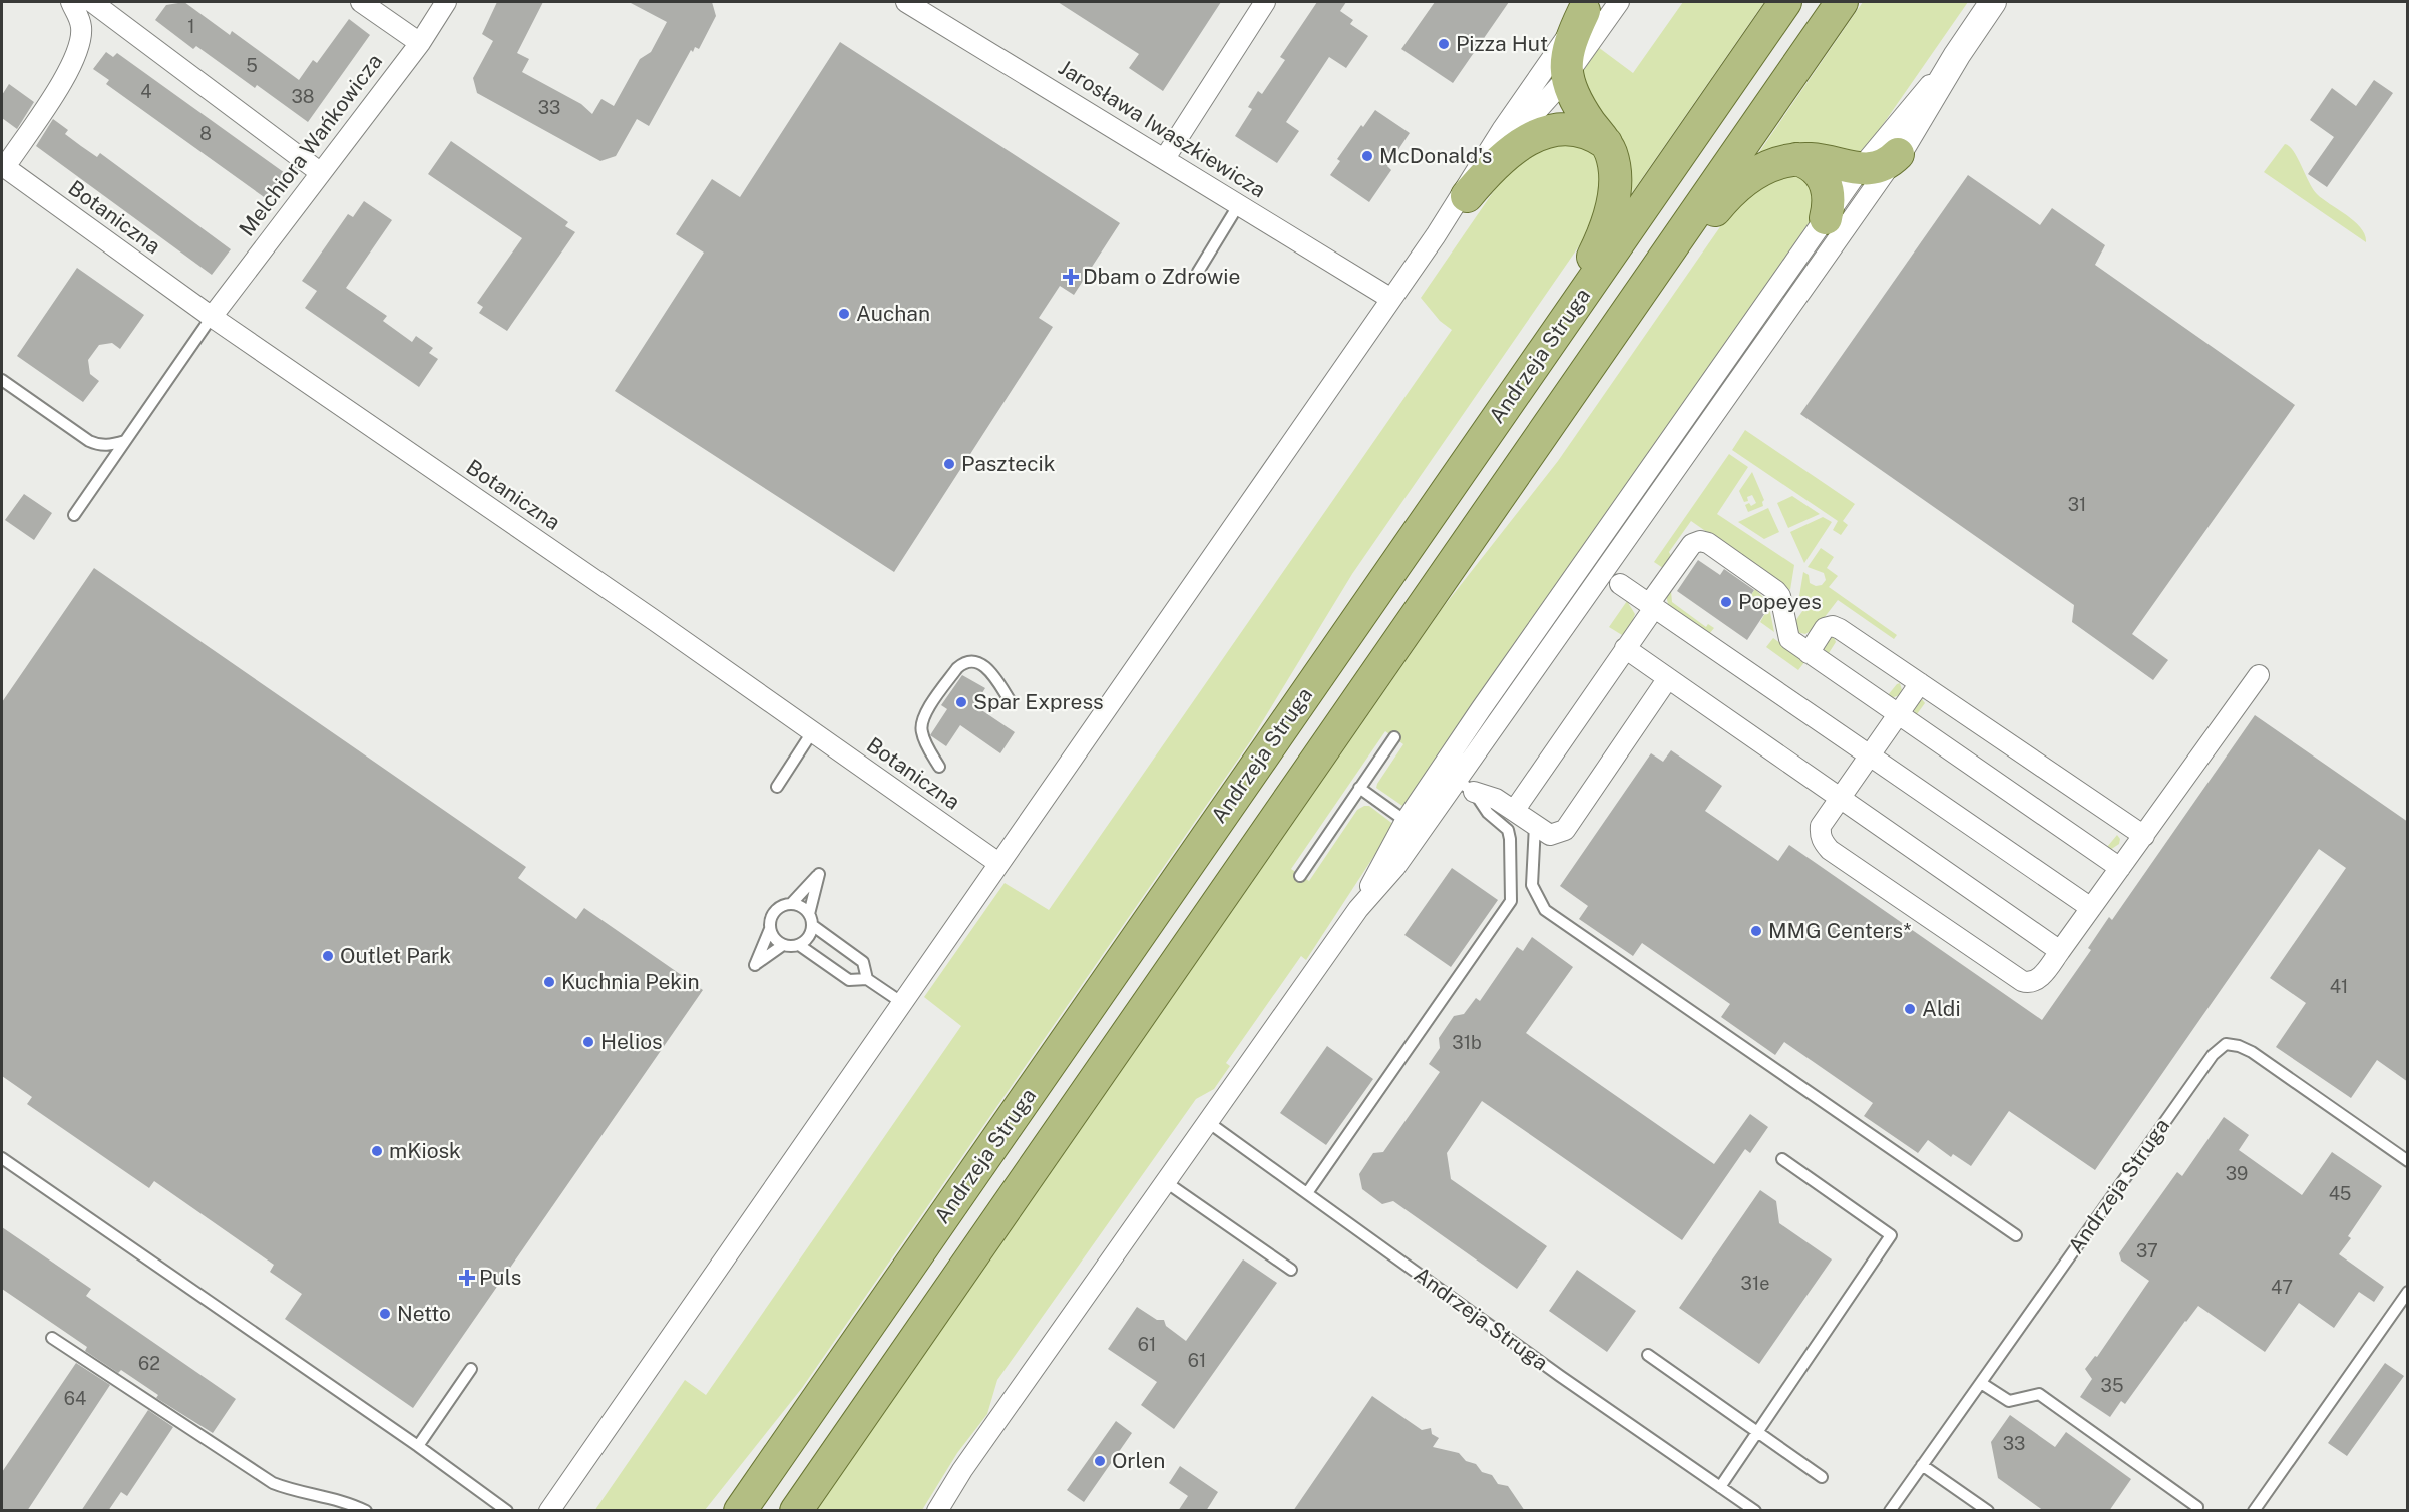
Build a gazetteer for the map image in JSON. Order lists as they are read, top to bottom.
{
  "streets": {
    "main road": ["Andrzeja Struga"],
    "street": ["Jarosława Iwaszkiewicza", "Melchiora Wańkowicza", "Botaniczna"]
  },
  "crossings": [
    ["Melchiora Wańkowicza", "Botaniczna"]
  ],
  "places": {
    "other": [
      "Pizza Hut",
      "McDonald's",
      "Auchan",
      "Pasztecik",
      "Popeyes",
      "Spar Express",
      "MMG Centers*",
      "Outlet Park",
      "Kuchnia Pekin",
      "Aldi",
      "Helios",
      "mKiosk",
      "Netto",
      "Orlen"
    ],
    "health": ["Dbam o Zdrowie", "Puls"]
  },
  "house_numbers": [
    "1",
    "5",
    "4",
    "38",
    "33",
    "8",
    "31",
    "41",
    "31b",
    "39",
    "45",
    "37",
    "31e",
    "47",
    "61",
    "61",
    "62",
    "35",
    "64",
    "33"
  ]
}
